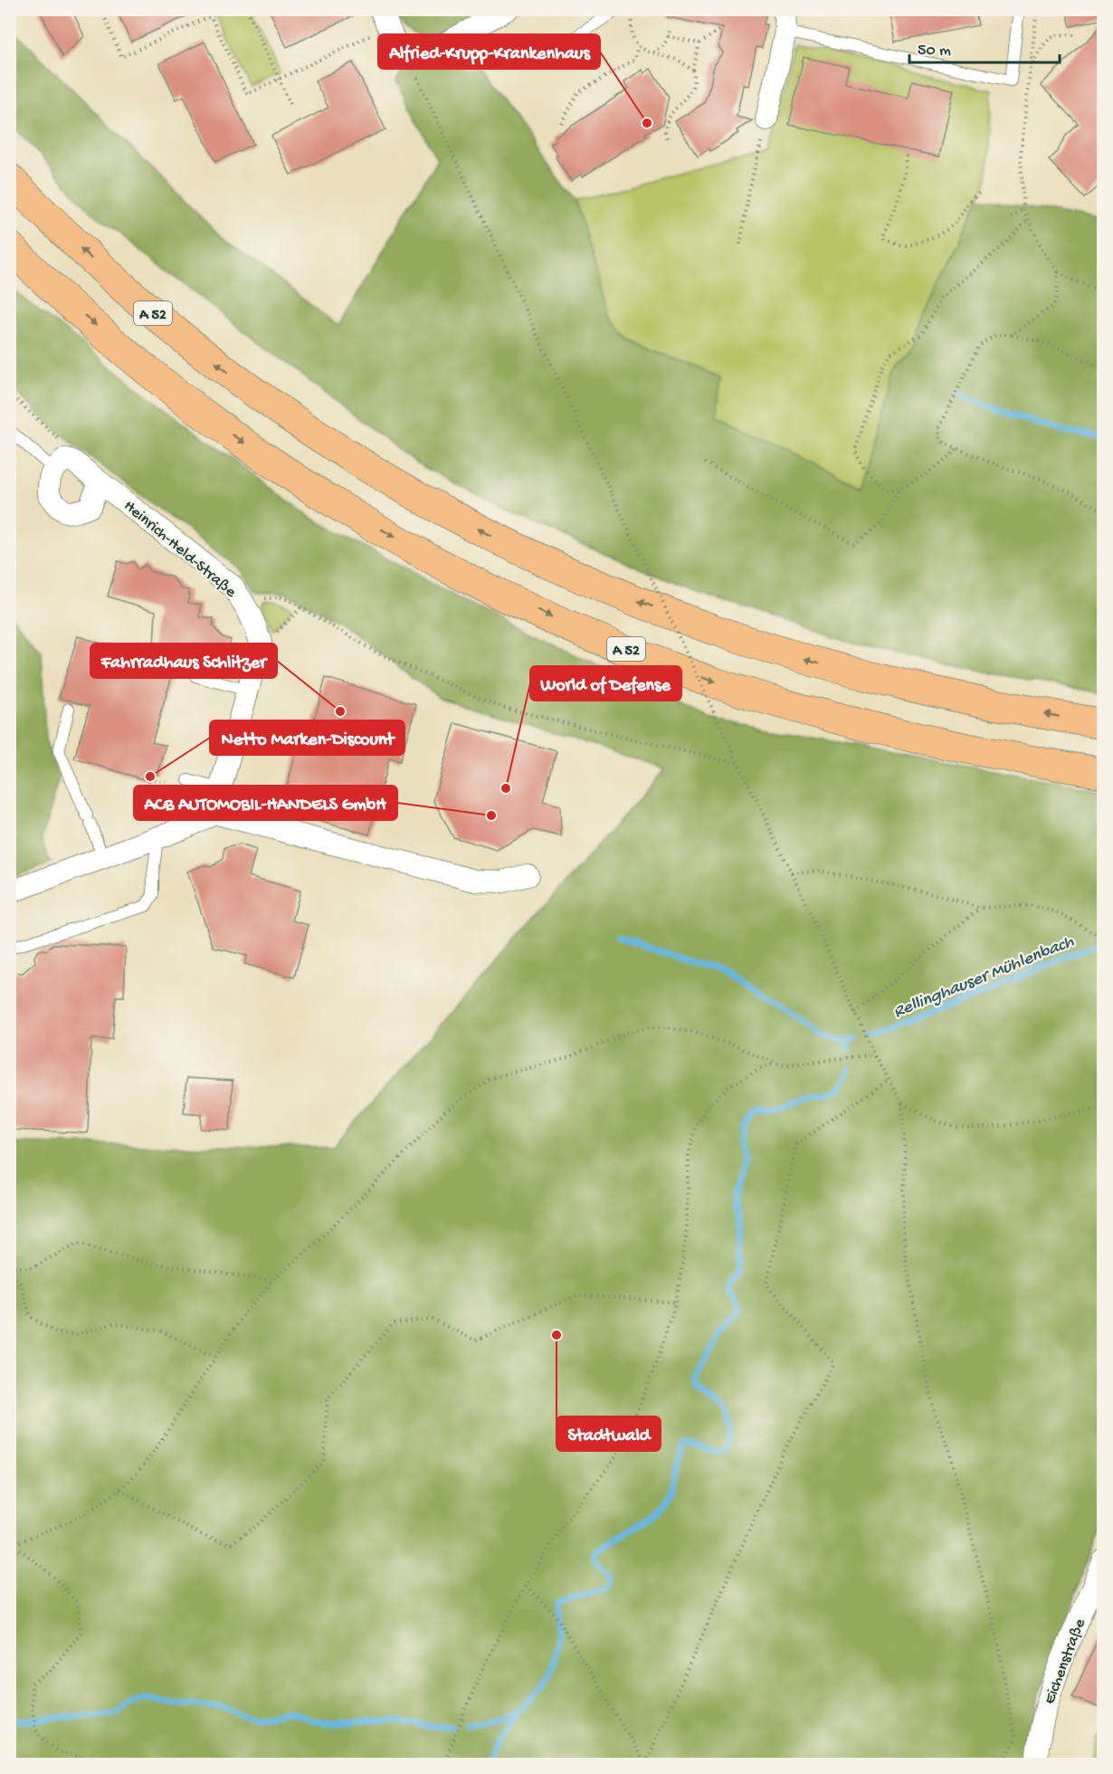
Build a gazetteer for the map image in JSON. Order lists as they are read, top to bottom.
{
  "streets": {
    "highway": ["A 52"],
    "street": ["Heinrich-Held-Straße", "Eichenstraße"]
  },
  "water": ["Rellinghauser Mühlenbach"],
  "places": [
    "Alfried-Krupp-Krankenhaus",
    "Fahrradhaus Schlitzer",
    "Netto Marken-Discount",
    "World of Defense",
    "ACB AUTOMOBIL-HANDELS GmbH",
    "Stadtwald"
  ],
  "scale_bar": "50 m"
}
